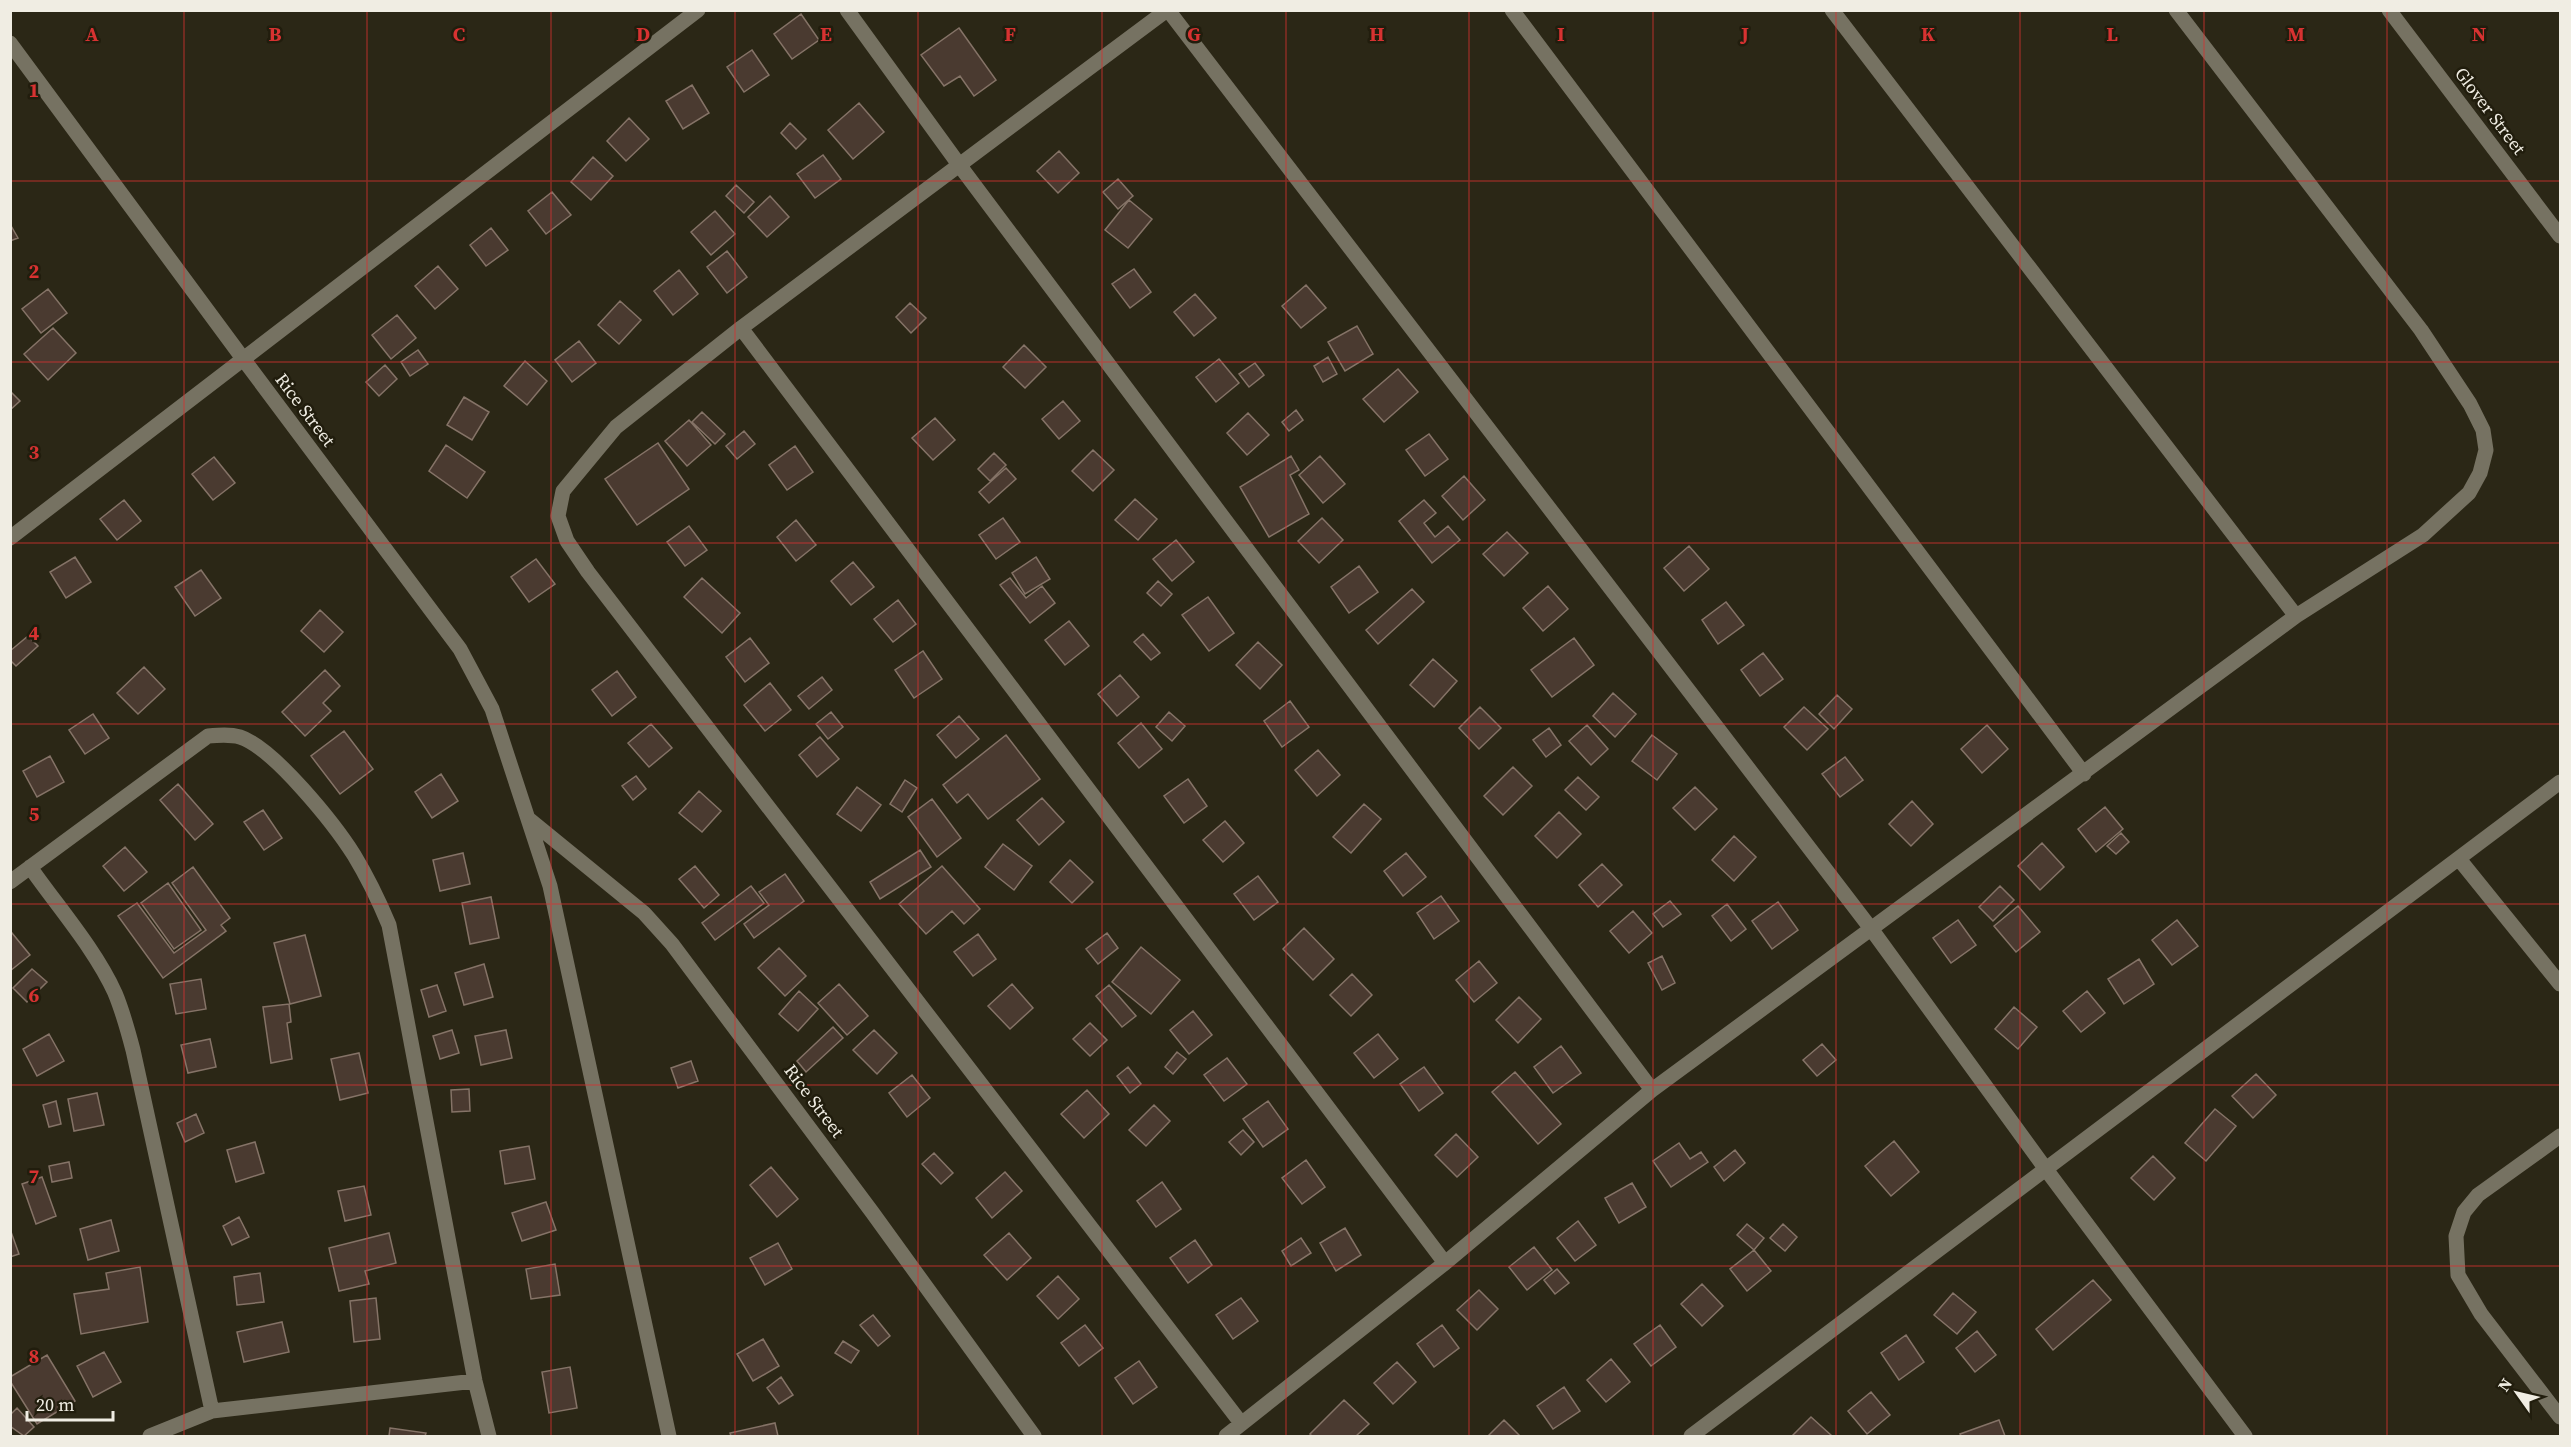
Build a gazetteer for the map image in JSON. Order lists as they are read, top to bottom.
{
  "streets": {
    "street": ["Glover Street", "Rice Street"]
  },
  "scale_bar": "20 m",
  "north": "top left",
  "grid": {
    "columns": [
      "A",
      "B",
      "C",
      "D",
      "E",
      "F",
      "G",
      "H",
      "I",
      "J",
      "K",
      "L",
      "M",
      "N"
    ],
    "rows": [
      "1",
      "2",
      "3",
      "4",
      "5",
      "6",
      "7",
      "8"
    ]
  }
}
